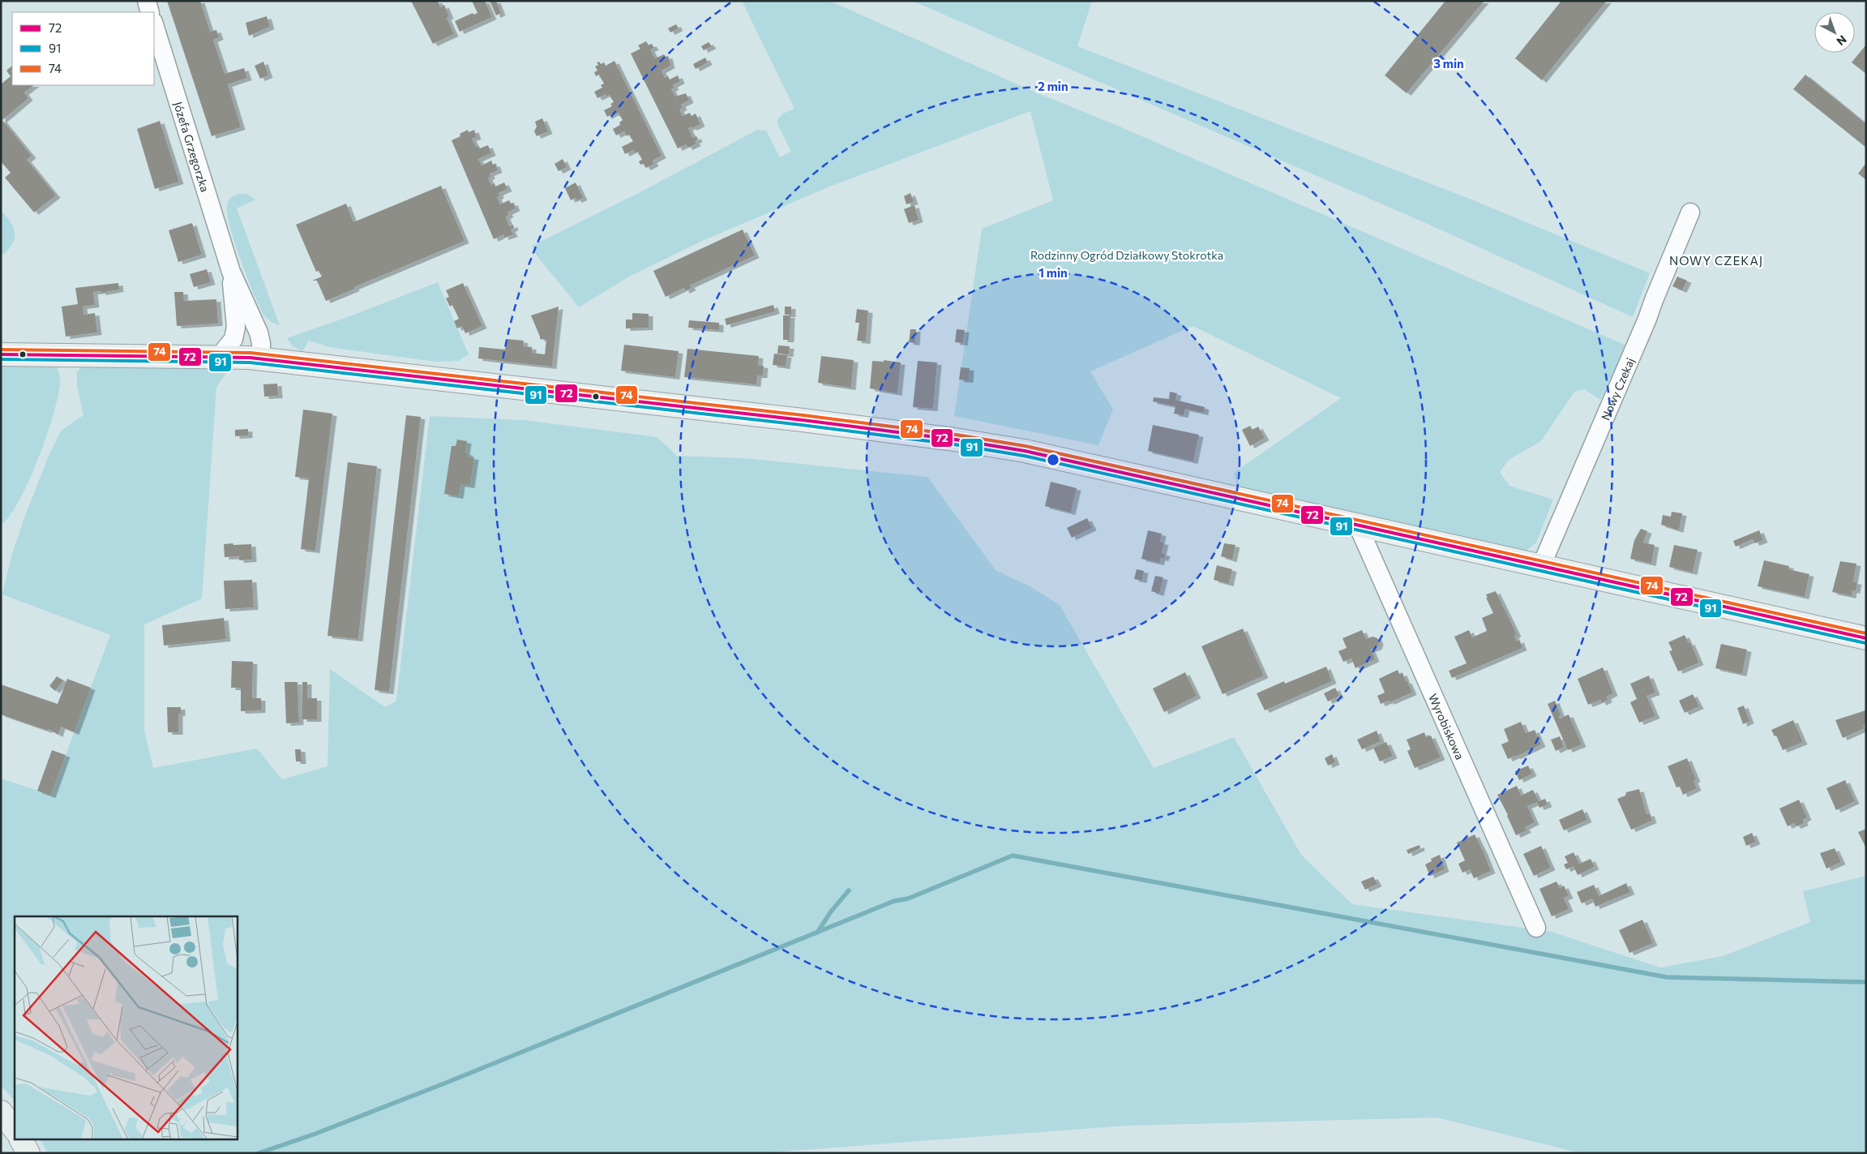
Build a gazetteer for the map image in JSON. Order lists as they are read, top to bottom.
{
  "streets": {
    "street": ["Józefa Grzegorzka", "Nowy Czekaj", "Wyrobiskowa"]
  },
  "districts": ["NOWY CZEKAJ"],
  "parks": ["Rodzinny Ogród Działkowy Stokrotka"],
  "lines": ["transit line 74", "transit line 72", "transit line 91"],
  "legend": ["72", "91", "74"],
  "north": "bottom right",
  "rings": ["3 min", "2 min", "1 min"]
}
